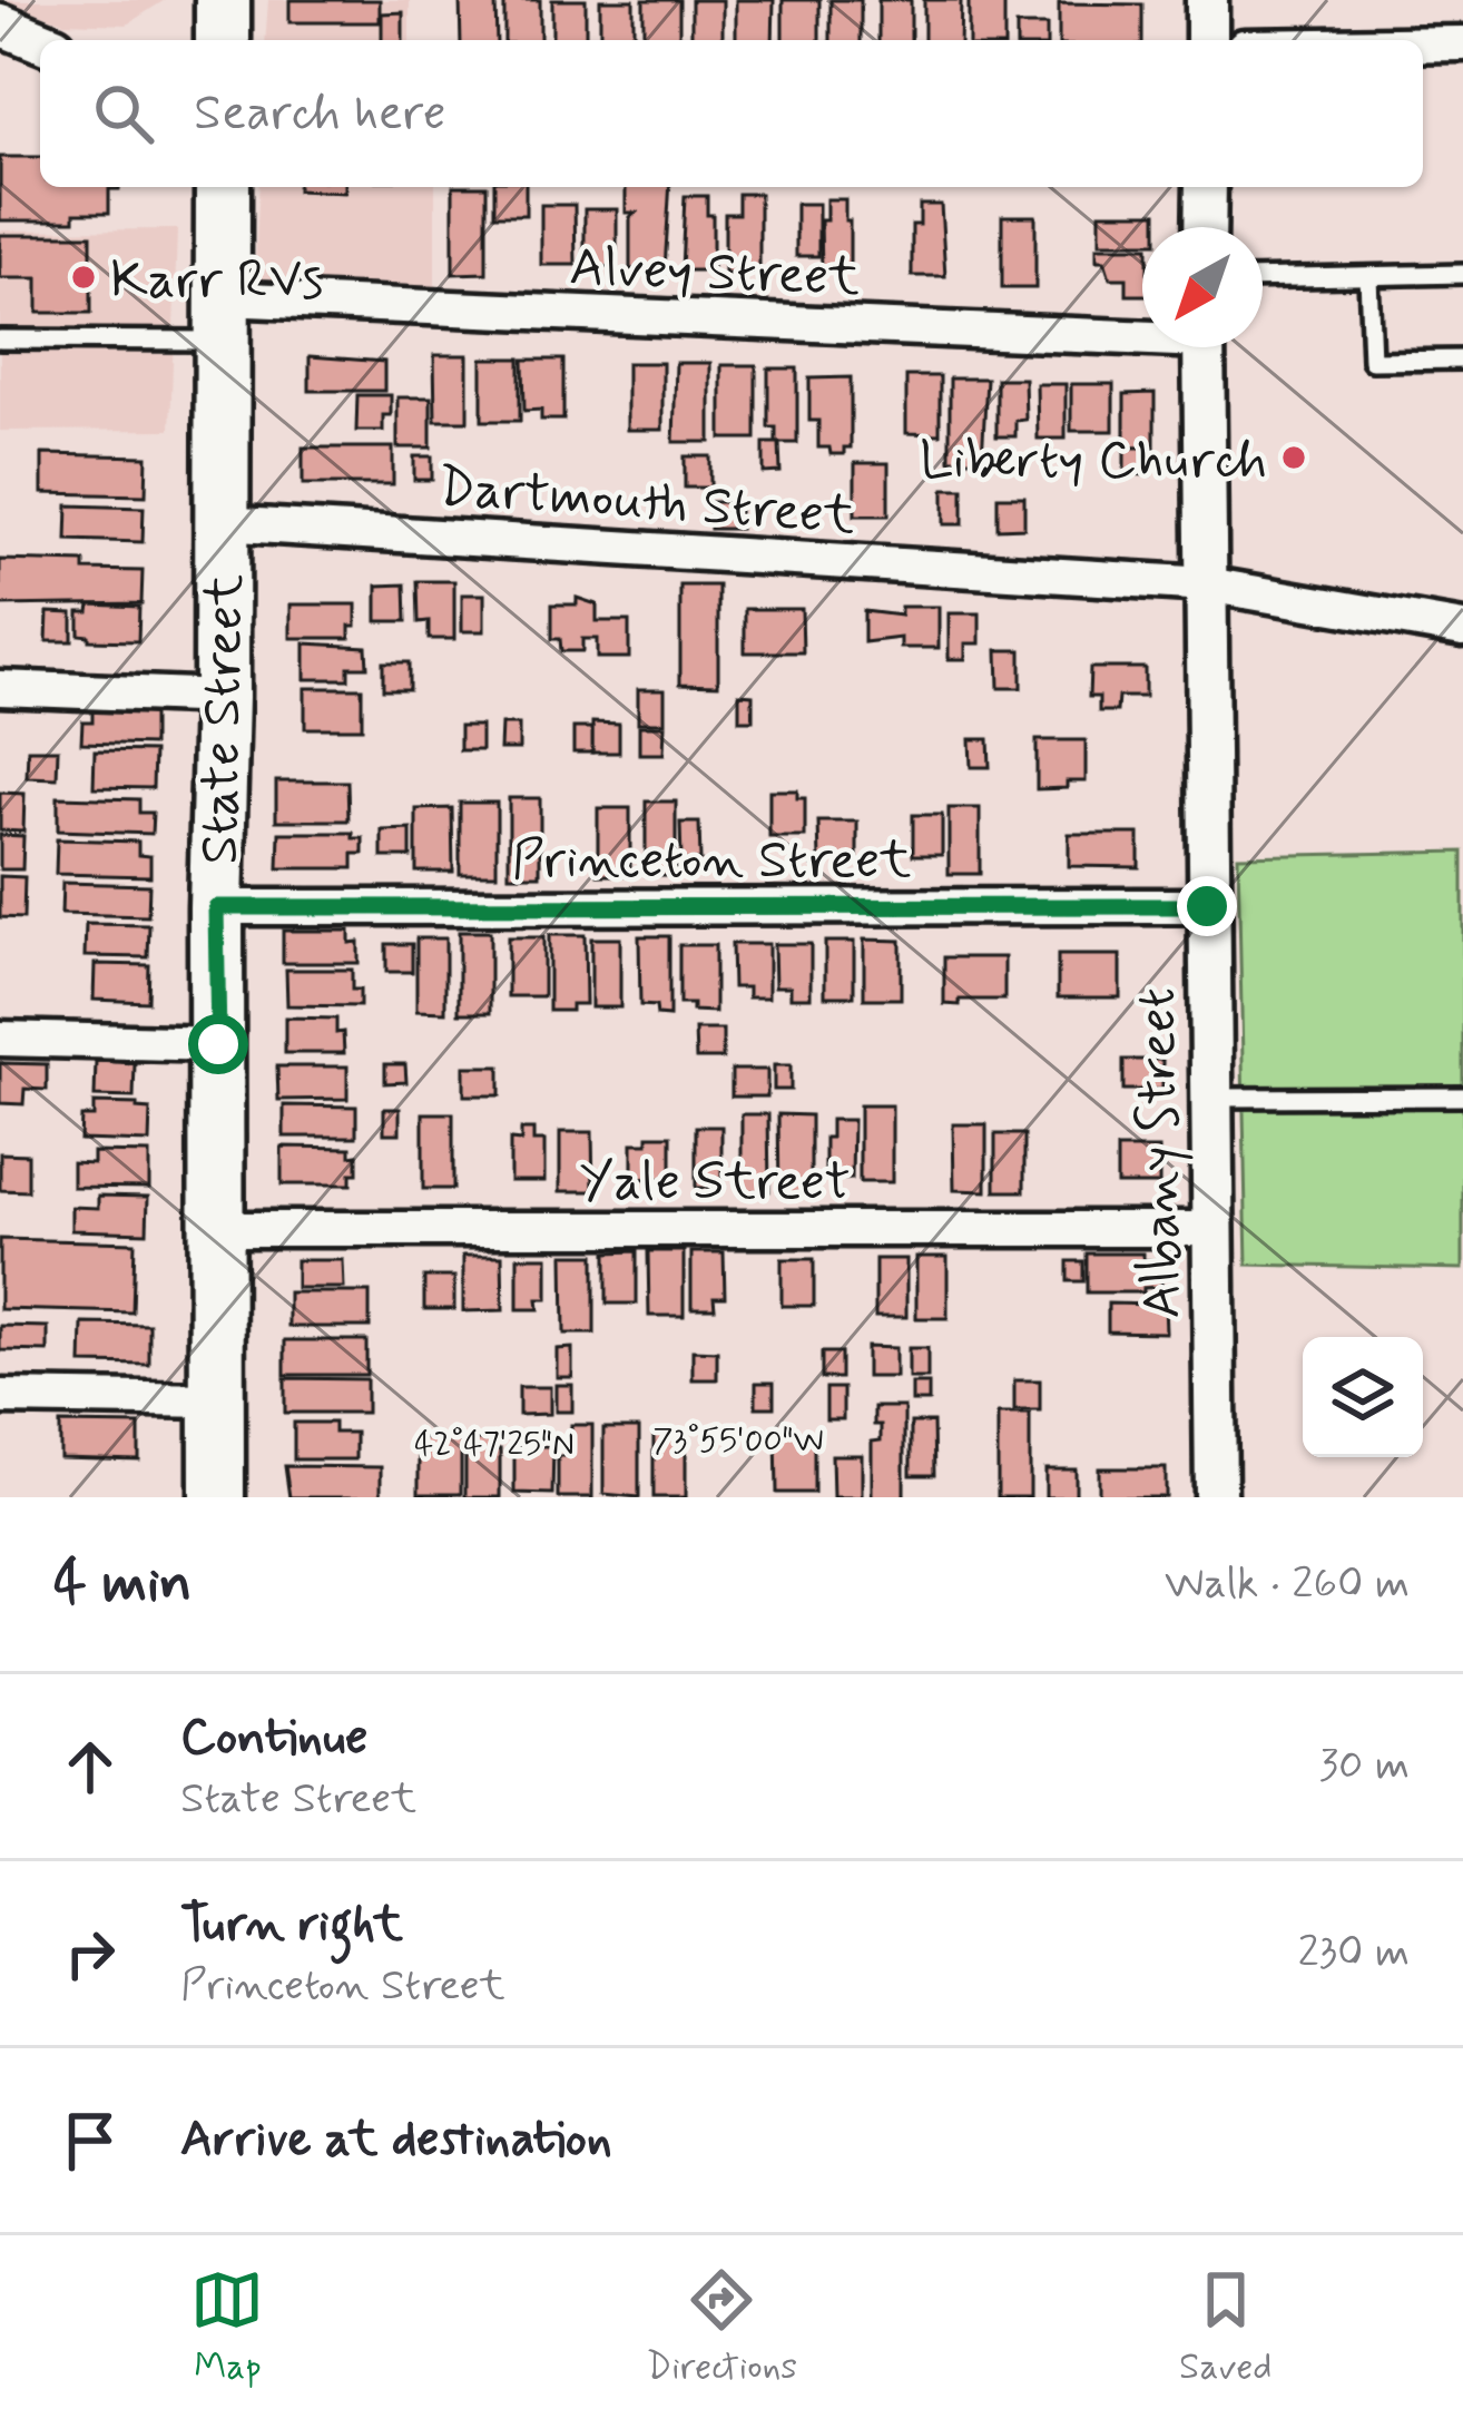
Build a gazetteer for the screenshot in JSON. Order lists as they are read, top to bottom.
{
  "streets": {
    "main road": ["State Street"],
    "street": [
      "Alvey Street",
      "Dartmouth Street",
      "Princeton Street",
      "Albany Street",
      "Yale Street"
    ]
  },
  "crossings": [
    ["Alvey Street", "State Street"],
    ["Dartmouth Street", "State Street"],
    ["Dartmouth Street", "Albany Street"],
    ["State Street", "Princeton Street"],
    ["State Street", "Yale Street"],
    ["Princeton Street", "Albany Street"],
    ["Albany Street", "Yale Street"]
  ],
  "places": ["Karr RVs", "Liberty Church"],
  "north": "bottom left",
  "page": {
    "search": "Search here",
    "heading": ["4 min", "Walk · 260 m"],
    "list": [
      ["Continue", "State Street", "30 m"],
      ["Turn right", "Princeton Street", "230 m"],
      "Arrive at destination"
    ],
    "nav": ["Map", "Directions", "Saved"]
  },
  "coordinates": ["73°55'00\"W", "42°47'25\"N"]
}
